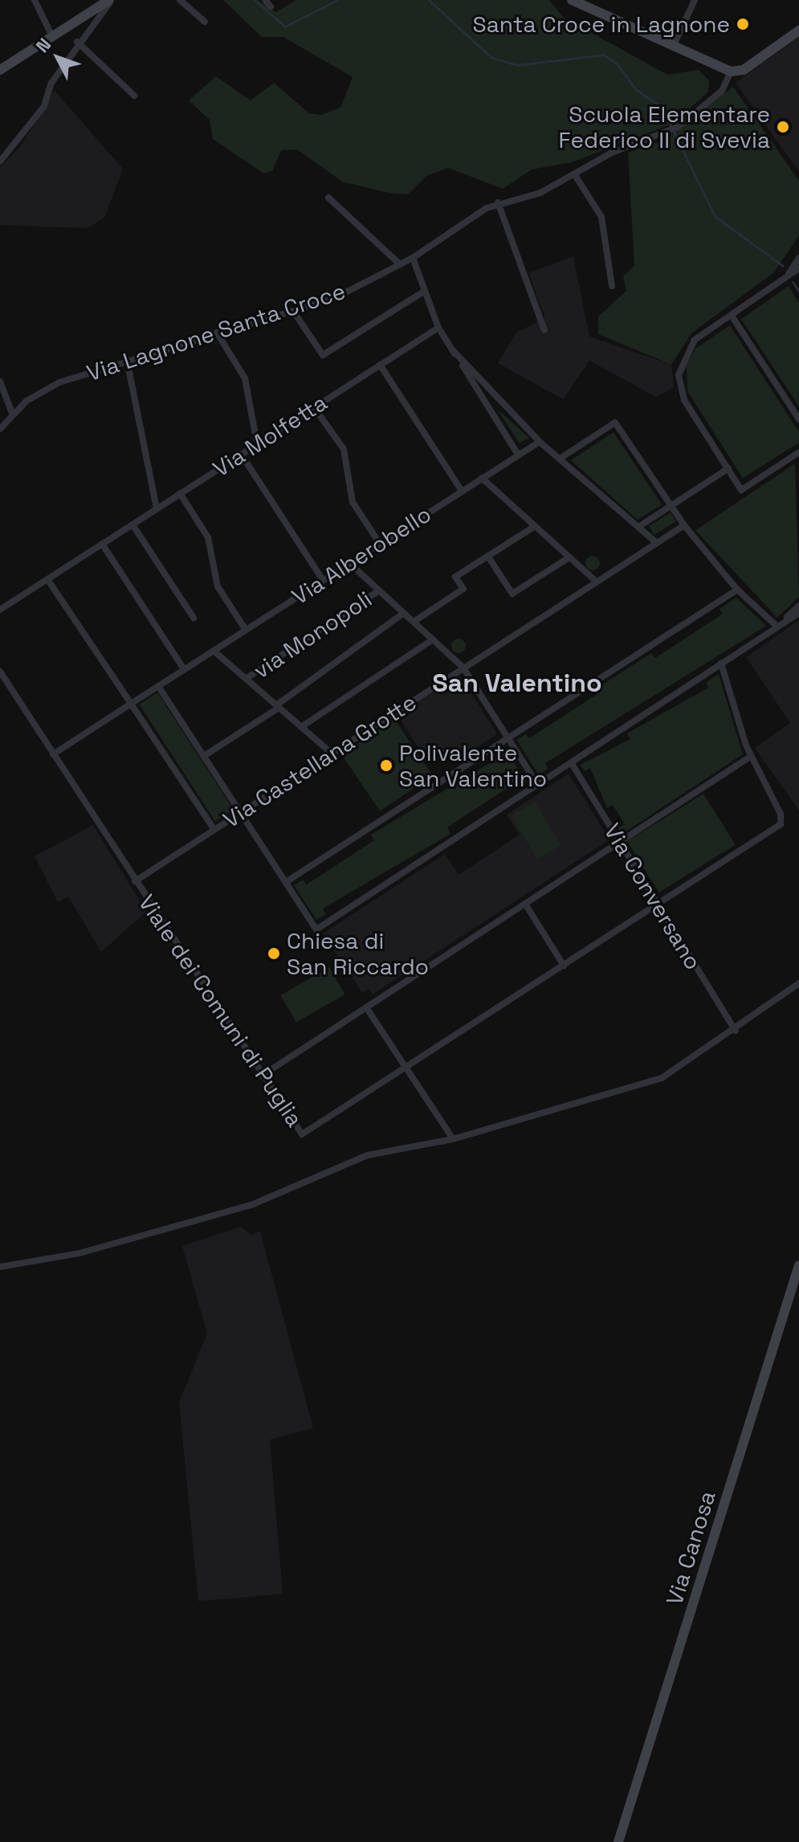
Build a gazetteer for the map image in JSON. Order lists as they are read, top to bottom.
{
  "streets": {
    "main road": ["Via Canosa"],
    "street": [
      "Via Lagnone Santa Croce",
      "Via Molfetta",
      "Via Alberobello",
      "via Monopoli",
      "Via Castellana Grotte",
      "Via Conversano",
      "Viale dei Comuni di Puglia"
    ]
  },
  "crossings": [
    ["Via Castellana Grotte", "Viale dei Comuni di Puglia"]
  ],
  "districts": ["San Valentino"],
  "places": [
    "Santa Croce in Lagnone",
    "Scuola Elementare Federico II di Svevia",
    "Polivalente San Valentino",
    "Chiesa di San Riccardo"
  ],
  "north": "top left"
}
